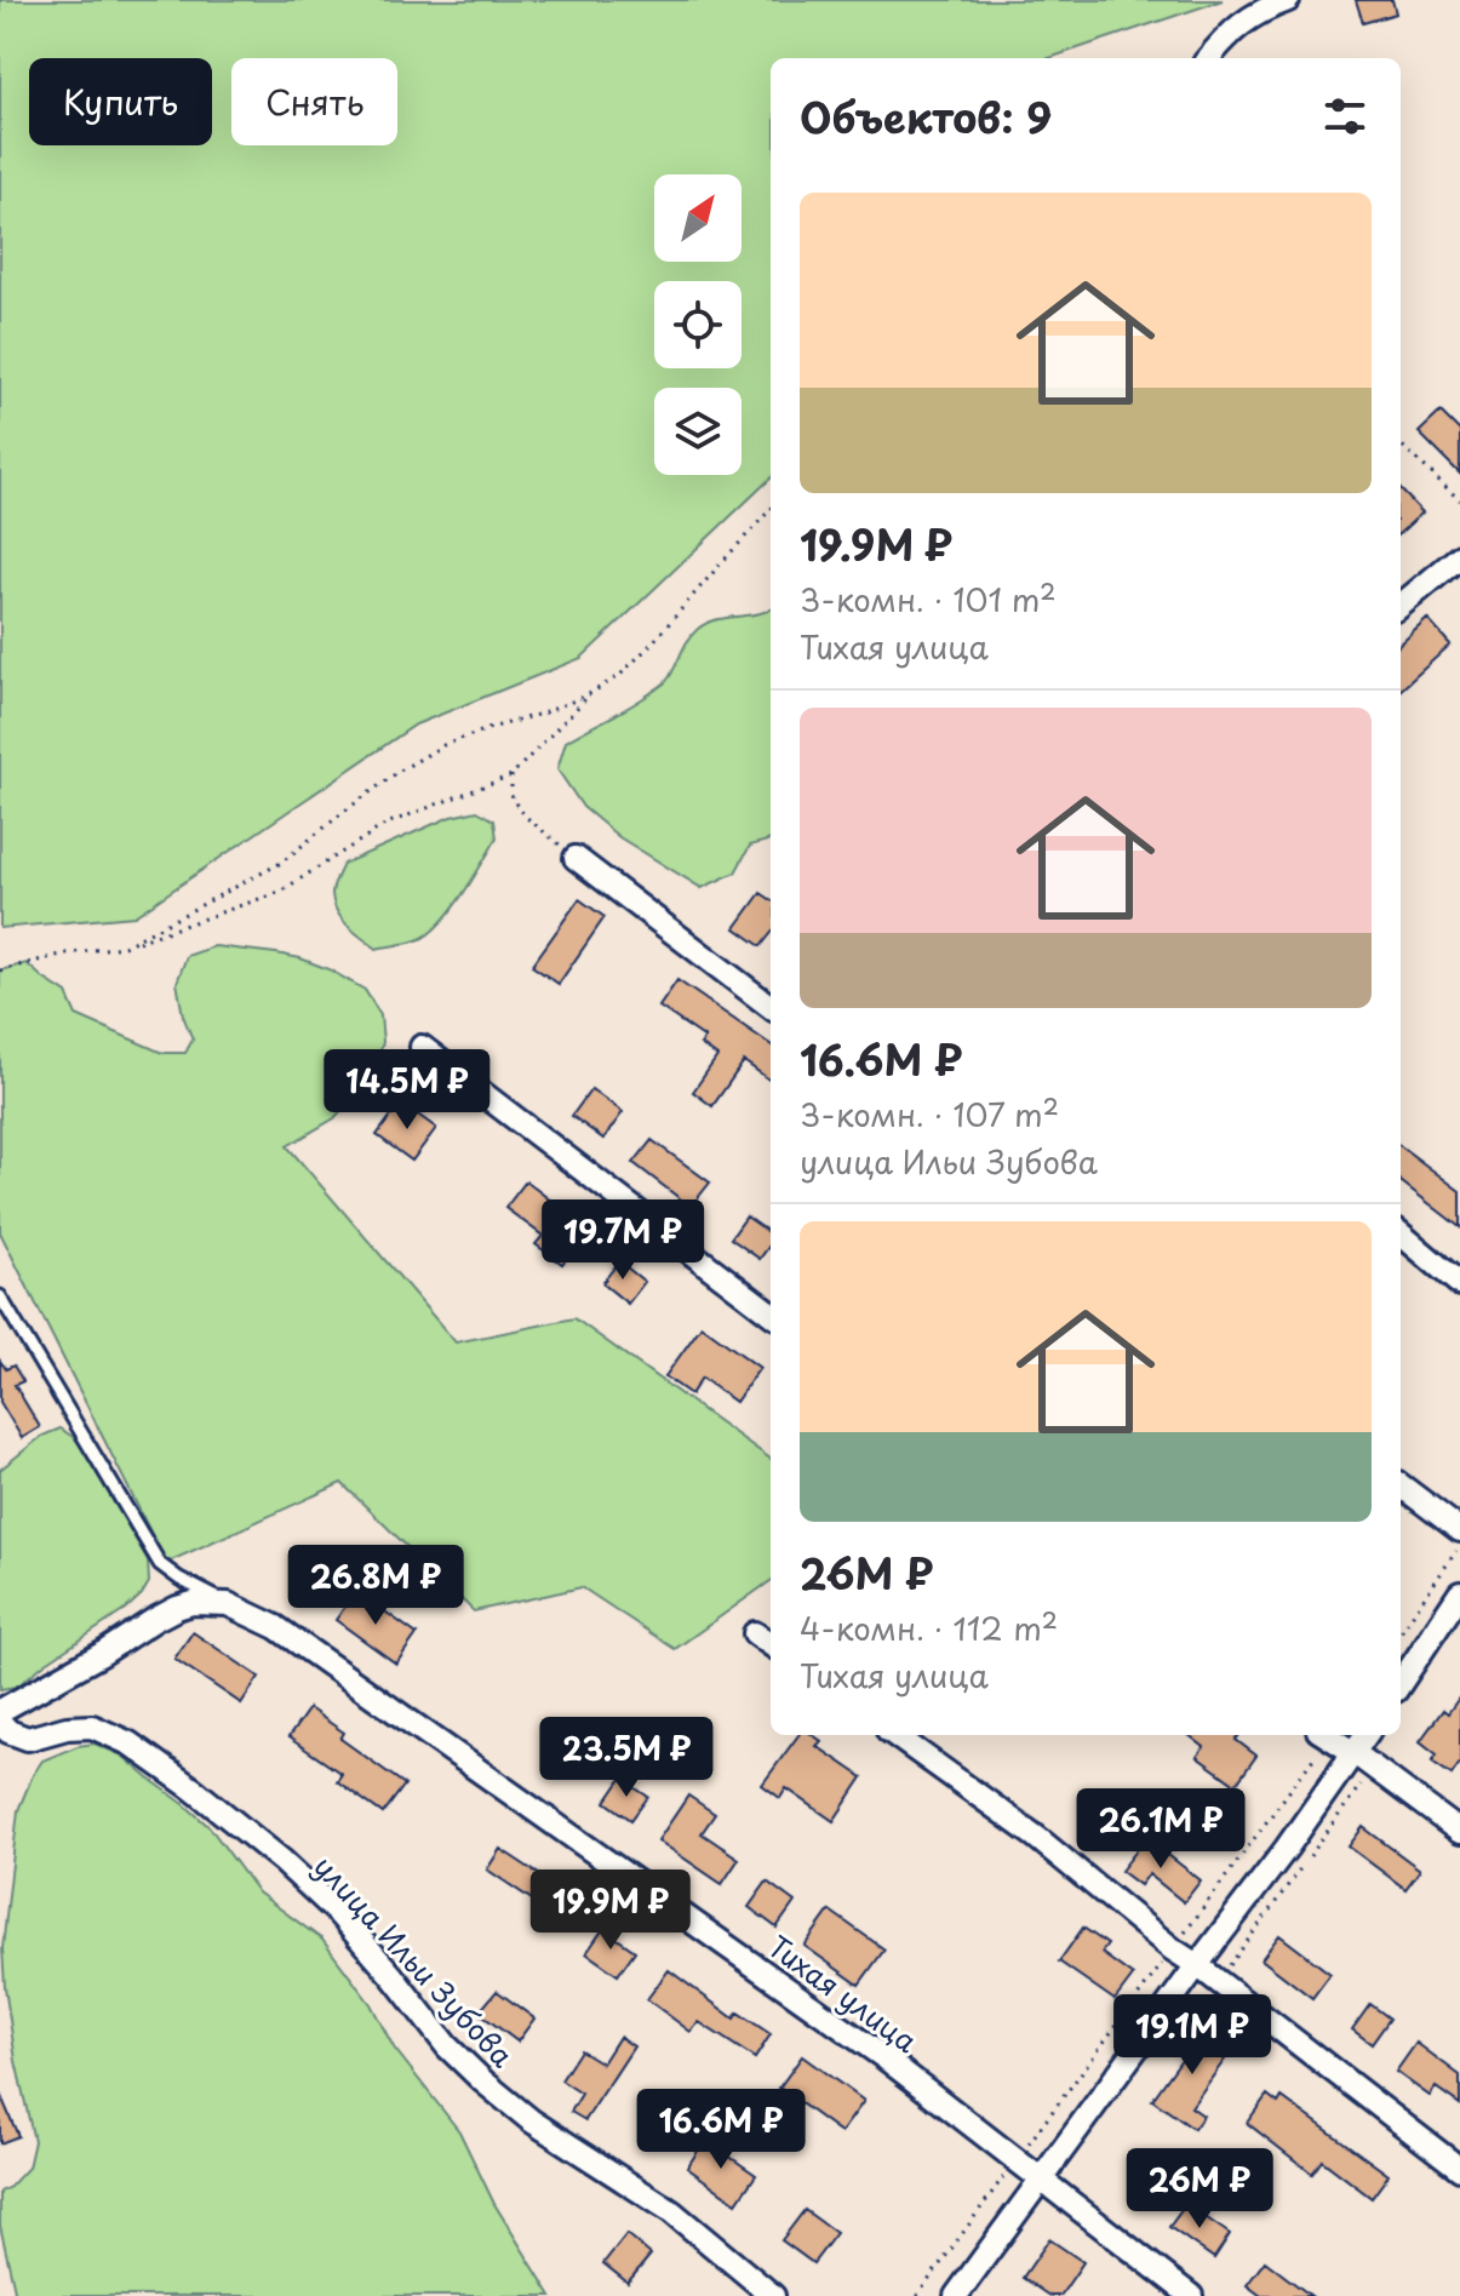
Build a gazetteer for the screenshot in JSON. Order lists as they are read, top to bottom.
{
  "streets": {
    "street": ["улица Ильи Зубова", "Тихая улица"]
  },
  "north": "top right",
  "page": {
    "chip": ["Купить", "Снять"],
    "heading": "Объектов: 9",
    "list": [
      {
        "name": "19.9M ₽",
        "note": "3-комн. · 101 m² · Тихая улица"
      },
      {
        "name": "16.6M ₽",
        "note": "3-комн. · 107 m² · улица Ильи Зубова"
      },
      {
        "name": "26M ₽",
        "note": "4-комн. · 112 m² · Тихая улица"
      }
    ],
    "price": [
      "14.5M ₽",
      "19.7M ₽",
      "26.8M ₽",
      "23.5M ₽",
      "26.1M ₽",
      "19.9M ₽",
      "19.1M ₽",
      "16.6M ₽",
      "26M ₽"
    ]
  }
}
